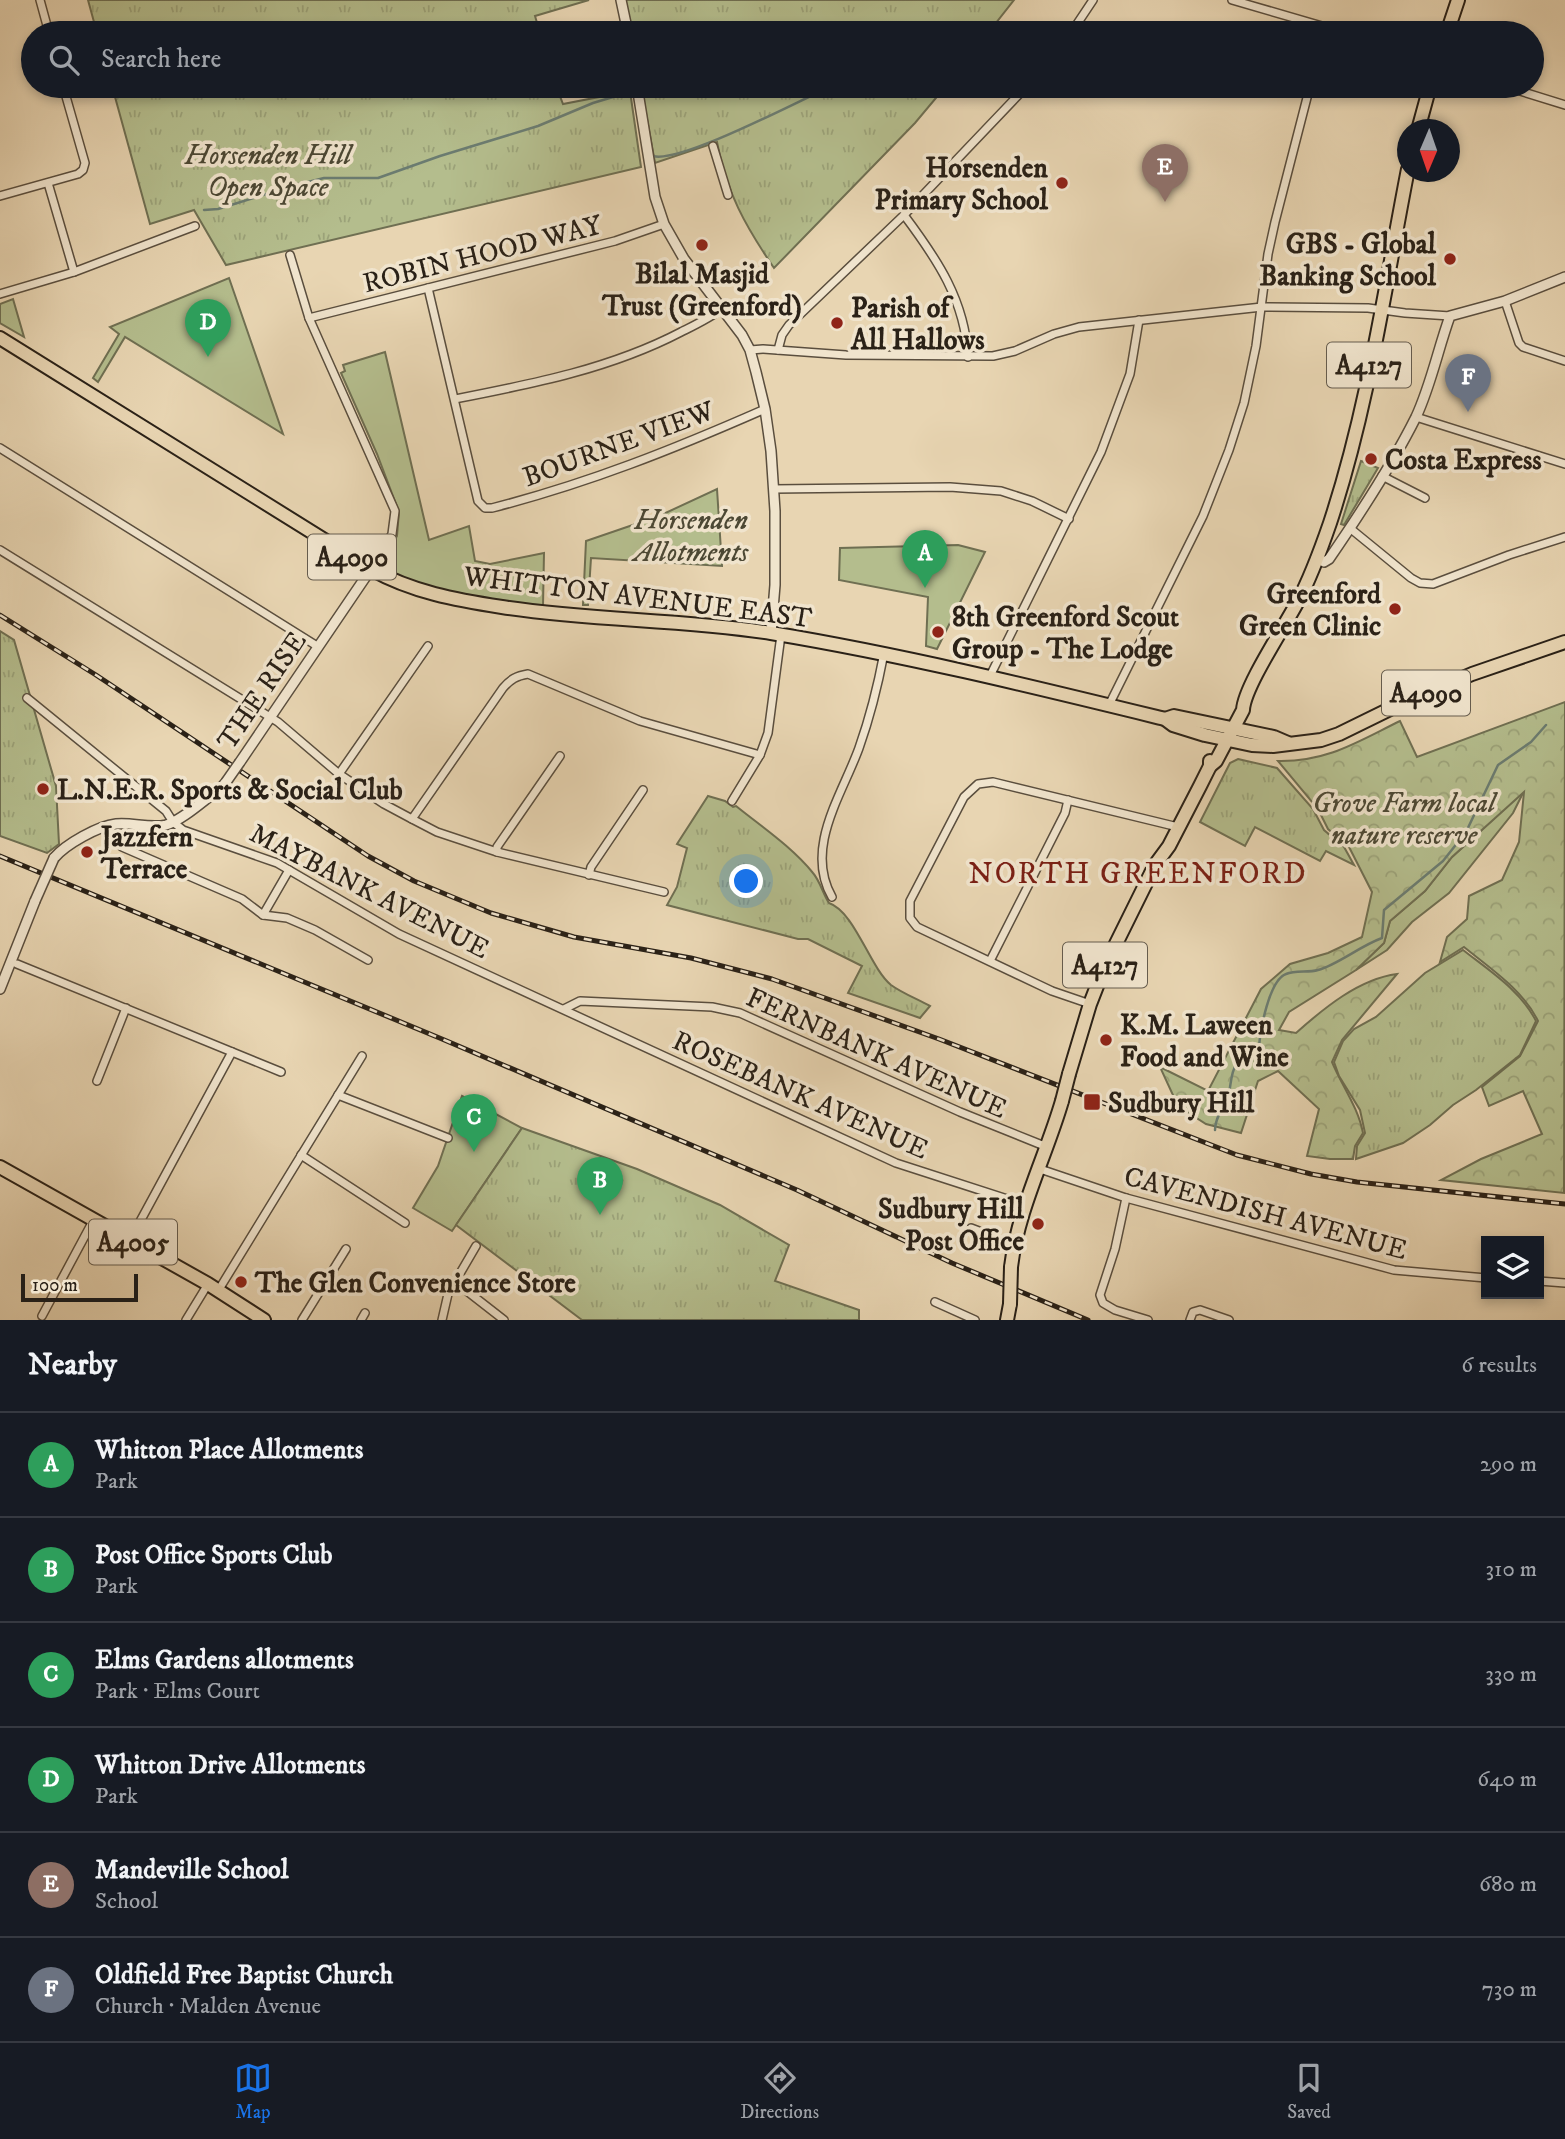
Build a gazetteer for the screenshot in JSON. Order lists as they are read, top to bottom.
{
  "streets": {
    "main road": [
      "A4127",
      "A4090",
      "WHITTON AVENUE EAST",
      "A4005"
    ],
    "street": [
      "ROBIN HOOD WAY",
      "BOURNE VIEW",
      "THE RISE",
      "MAYBANK AVENUE",
      "FERNBANK AVENUE",
      "ROSEBANK AVENUE",
      "CAVENDISH AVENUE"
    ]
  },
  "crossings": [
    ["A4127", "A4090"],
    ["A4127", "WHITTON AVENUE EAST"],
    ["A4127", "FERNBANK AVENUE"],
    ["A4127", "ROSEBANK AVENUE"],
    ["A4127", "CAVENDISH AVENUE"],
    ["A4090", "WHITTON AVENUE EAST"],
    ["WHITTON AVENUE EAST", "THE RISE"],
    ["THE RISE", "MAYBANK AVENUE"],
    ["MAYBANK AVENUE", "FERNBANK AVENUE"],
    ["MAYBANK AVENUE", "ROSEBANK AVENUE"],
    ["FERNBANK AVENUE", "ROSEBANK AVENUE"]
  ],
  "districts": ["NORTH GREENFORD"],
  "parks": ["Horsenden Hill Open Space", "Horsenden Allotments", "Grove Farm local nature reserve"],
  "places": {
    "other": [
      "Horsenden Primary School",
      "Bilal Masjid Trust (Greenford)",
      "GBS - Global Banking School",
      "Parish of All Hallows",
      "Costa Express",
      "Greenford Green Clinic",
      "8th Greenford Scout Group - The Lodge",
      "L.N.E.R. Sports & Social Club",
      "Jazzfern Terrace",
      "K.M. Laween Food and Wine",
      "Sudbury Hill Post Office",
      "The Glen Convenience Store"
    ],
    "transit": ["Sudbury Hill"]
  },
  "scale_bar": "100 m",
  "north": "bottom",
  "page": {
    "search": "Search here",
    "pins": [
      "E",
      "D",
      "F",
      "A",
      "C",
      "B"
    ],
    "scale": "100 m",
    "heading": ["Nearby", "6 results"],
    "list": [
      {
        "mark": "A",
        "name": "Whitton Place Allotments",
        "note": "Park",
        "value": "290 m"
      },
      {
        "mark": "B",
        "name": "Post Office Sports Club",
        "note": "Park",
        "value": "310 m"
      },
      {
        "mark": "C",
        "name": "Elms Gardens allotments",
        "note": "Park · Elms Court",
        "value": "330 m"
      },
      {
        "mark": "D",
        "name": "Whitton Drive Allotments",
        "note": "Park",
        "value": "640 m"
      },
      {
        "mark": "E",
        "name": "Mandeville School",
        "note": "School",
        "value": "680 m"
      },
      {
        "mark": "F",
        "name": "Oldfield Free Baptist Church",
        "note": "Church · Malden Avenue",
        "value": "730 m"
      }
    ],
    "nav": ["Map", "Directions", "Saved"]
  }
}
